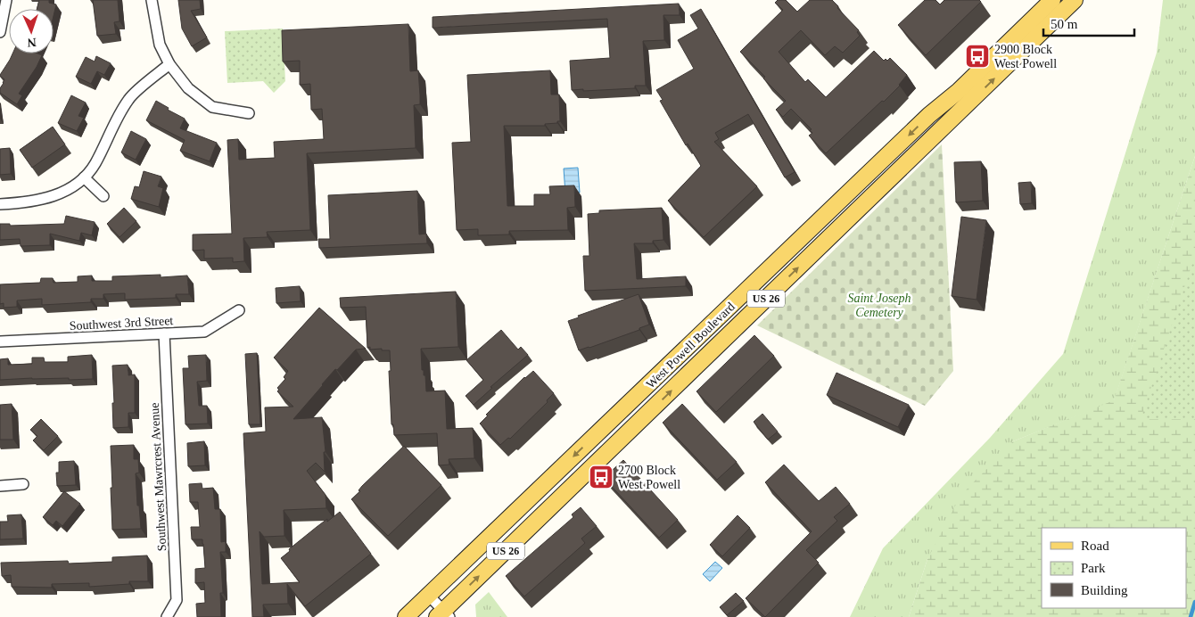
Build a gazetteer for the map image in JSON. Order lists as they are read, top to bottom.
{
  "streets": {
    "main road": ["US 26", "West Powell Boulevard"],
    "street": ["Southwest 3rd Street", "Southwest Mawrcrest Avenue"]
  },
  "crossings": [
    ["Southwest 3rd Street", "Southwest Mawrcrest Avenue"]
  ],
  "parks": ["Saint Joseph Cemetery"],
  "places": {
    "bus stop": ["2900 Block West Powell", "2700 Block West Powell"]
  },
  "legend": ["Road", "Park", "Building"],
  "scale_bar": "50 m",
  "north": "bottom"
}
